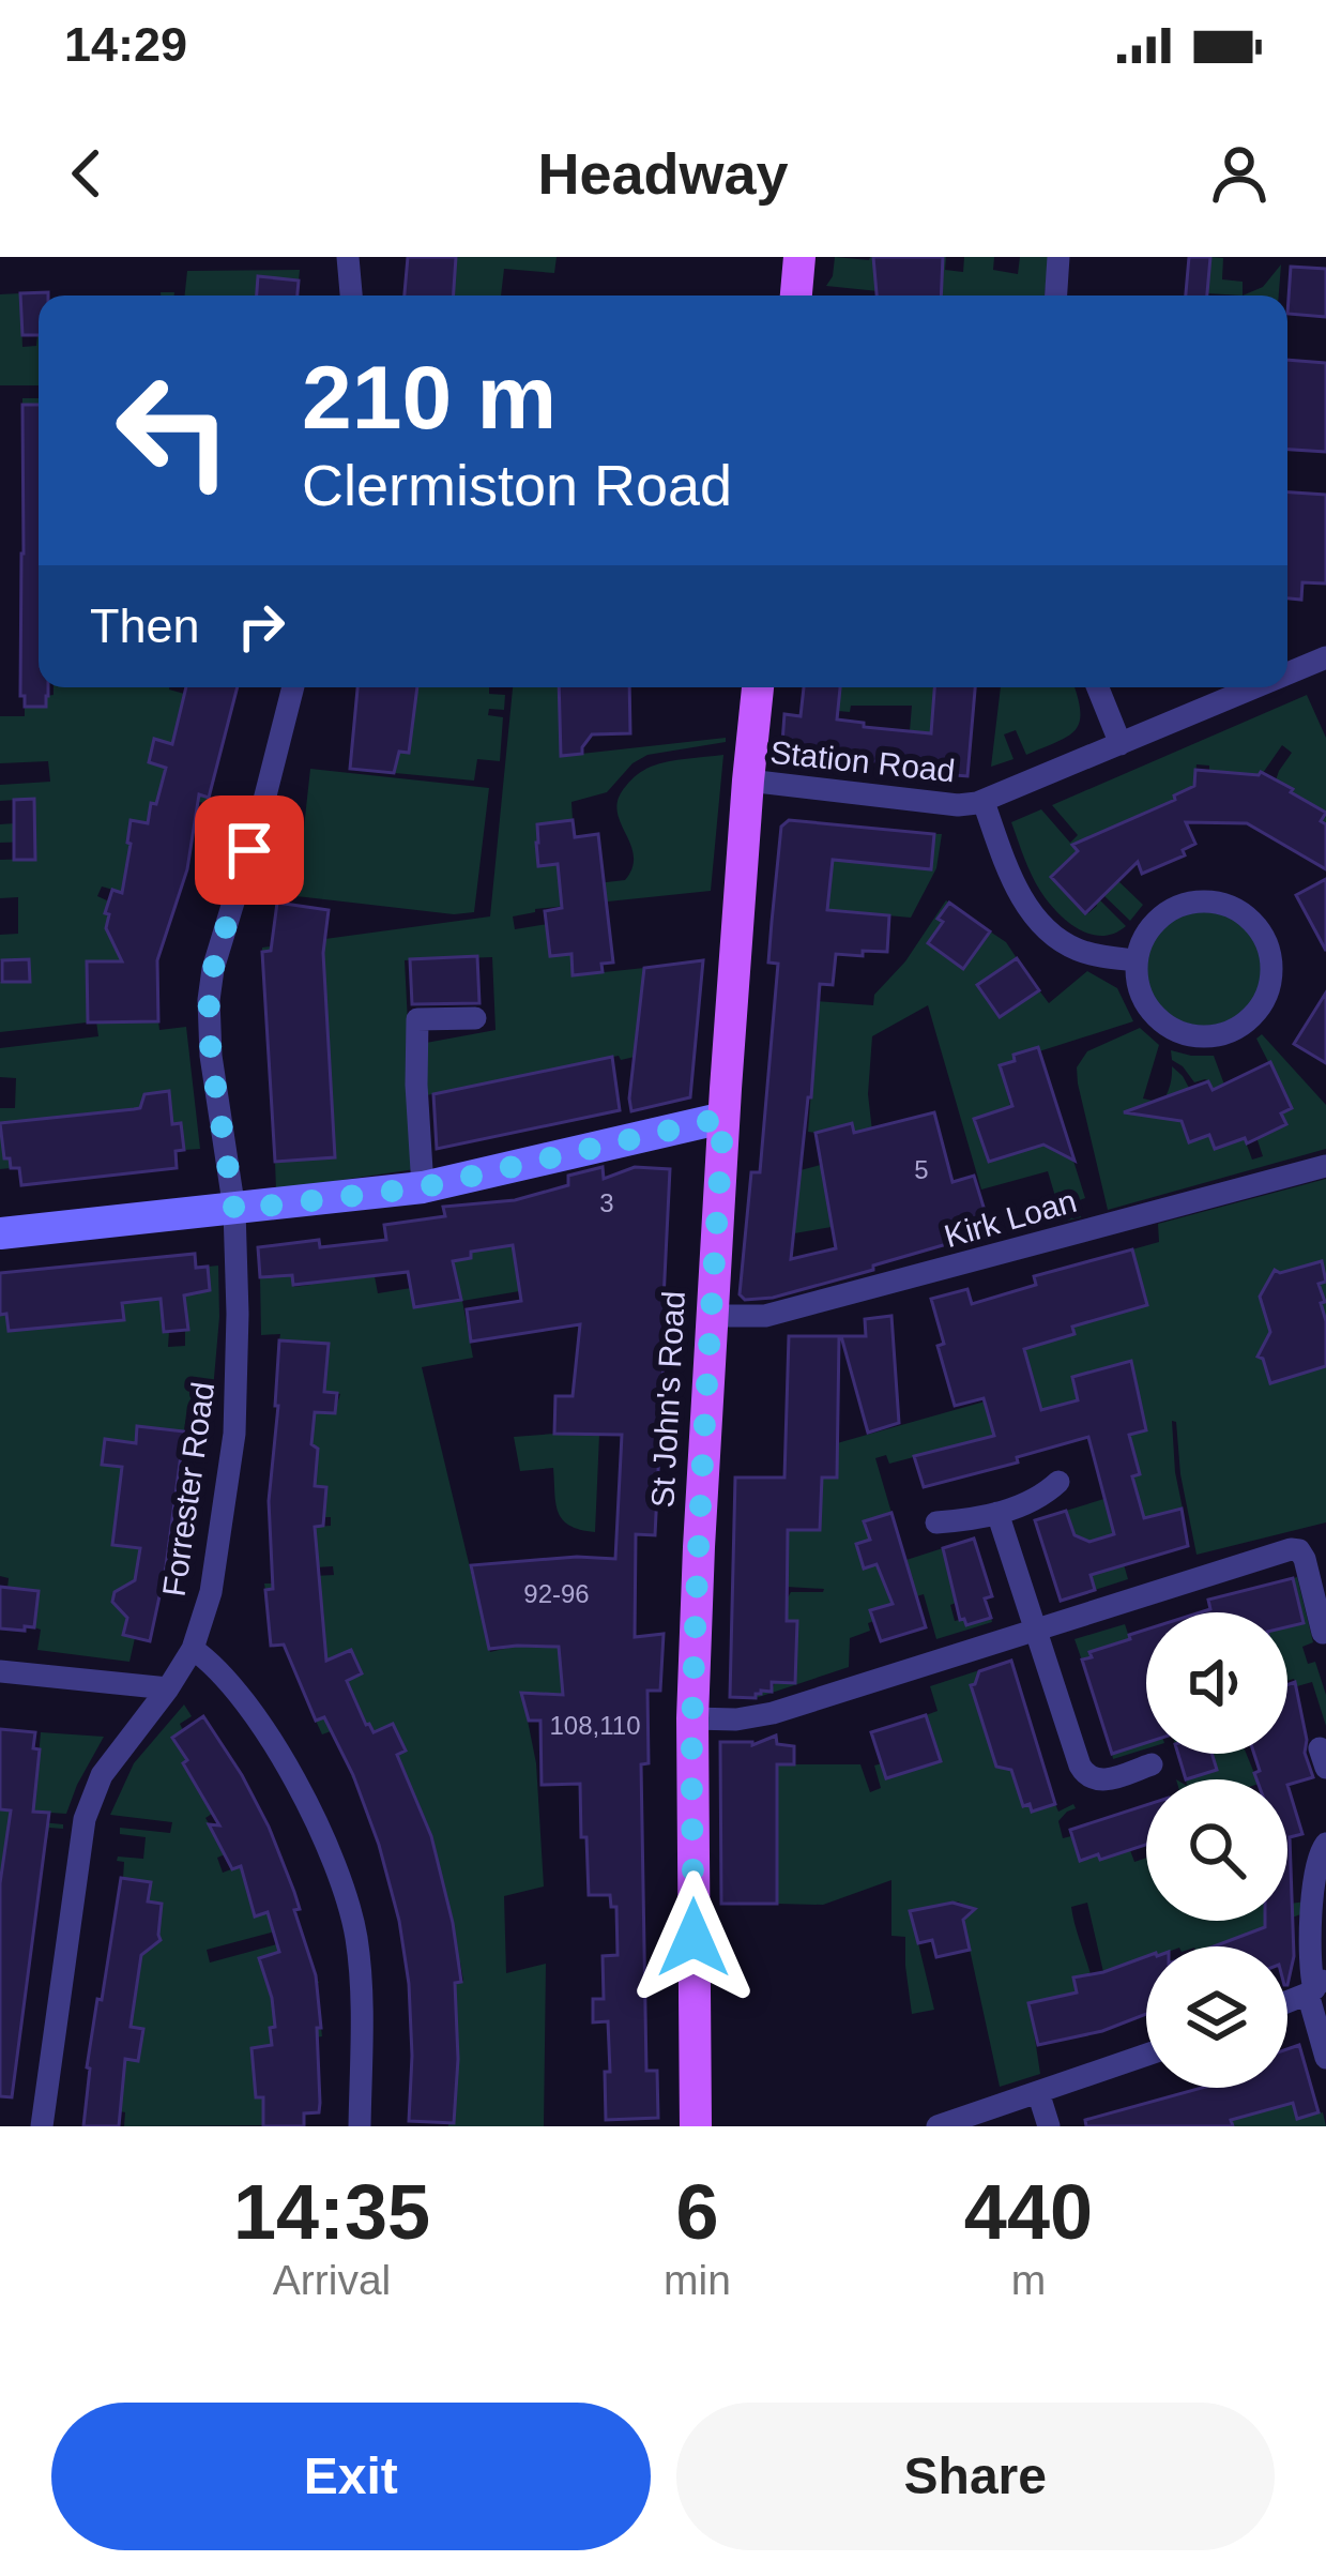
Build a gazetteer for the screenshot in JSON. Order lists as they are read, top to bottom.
{
  "streets": {
    "main road": ["St John's Road"],
    "street": ["Station Road", "Kirk Loan", "Forrester Road"]
  },
  "crossings": [
    ["Station Road", "St John's Road"],
    ["Kirk Loan", "St John's Road"]
  ],
  "house_numbers": [
    "5",
    "3",
    "92-96",
    "108,110"
  ],
  "page": {
    "status": "14:29",
    "header": "Headway",
    "turn": ["210 m", "Clermiston Road"],
    "then": "Then",
    "eta": [
      "14:35",
      "Arrival",
      "6",
      "min",
      "440",
      "m"
    ],
    "buttons": ["Exit", "Share"]
  }
}
